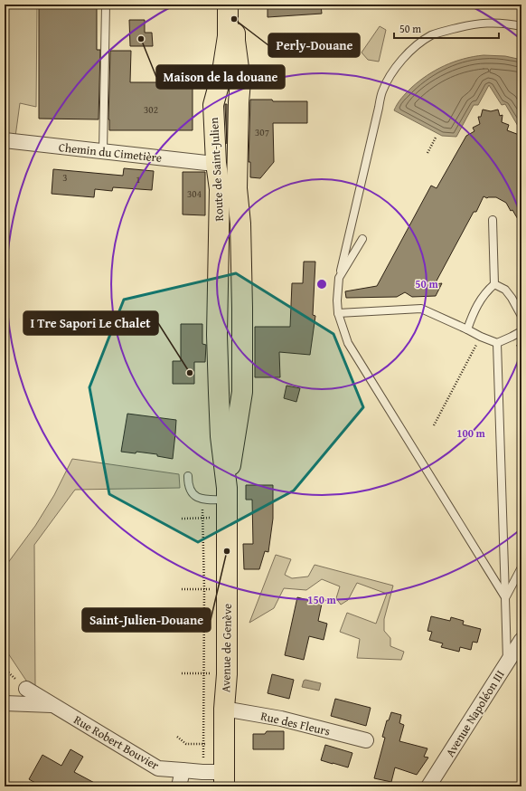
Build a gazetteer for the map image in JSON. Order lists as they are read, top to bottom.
{
  "streets": {
    "main road": ["Route de Saint-Julien", "Avenue de Genève"],
    "street": [
      "Chemin du Cimetière",
      "Avenue Napoléon III",
      "Rue des Fleurs",
      "Rue Robert Bouvier"
    ]
  },
  "crossings": [
    ["Chemin du Cimetière", "Route de Saint-Julien"],
    ["Route de Saint-Julien", "Avenue de Genève"],
    ["Avenue de Genève", "Rue des Fleurs"],
    ["Avenue de Genève", "Rue Robert Bouvier"]
  ],
  "places": [
    "Perly-Douane",
    "Maison de la douane",
    "I Tre Sapori Le Chalet",
    "Saint-Julien-Douane"
  ],
  "house_numbers": [
    "302",
    "307",
    "3",
    "1",
    "304"
  ],
  "scale_bar": "50 m",
  "rings": ["50 m", "100 m", "150 m"]
}
